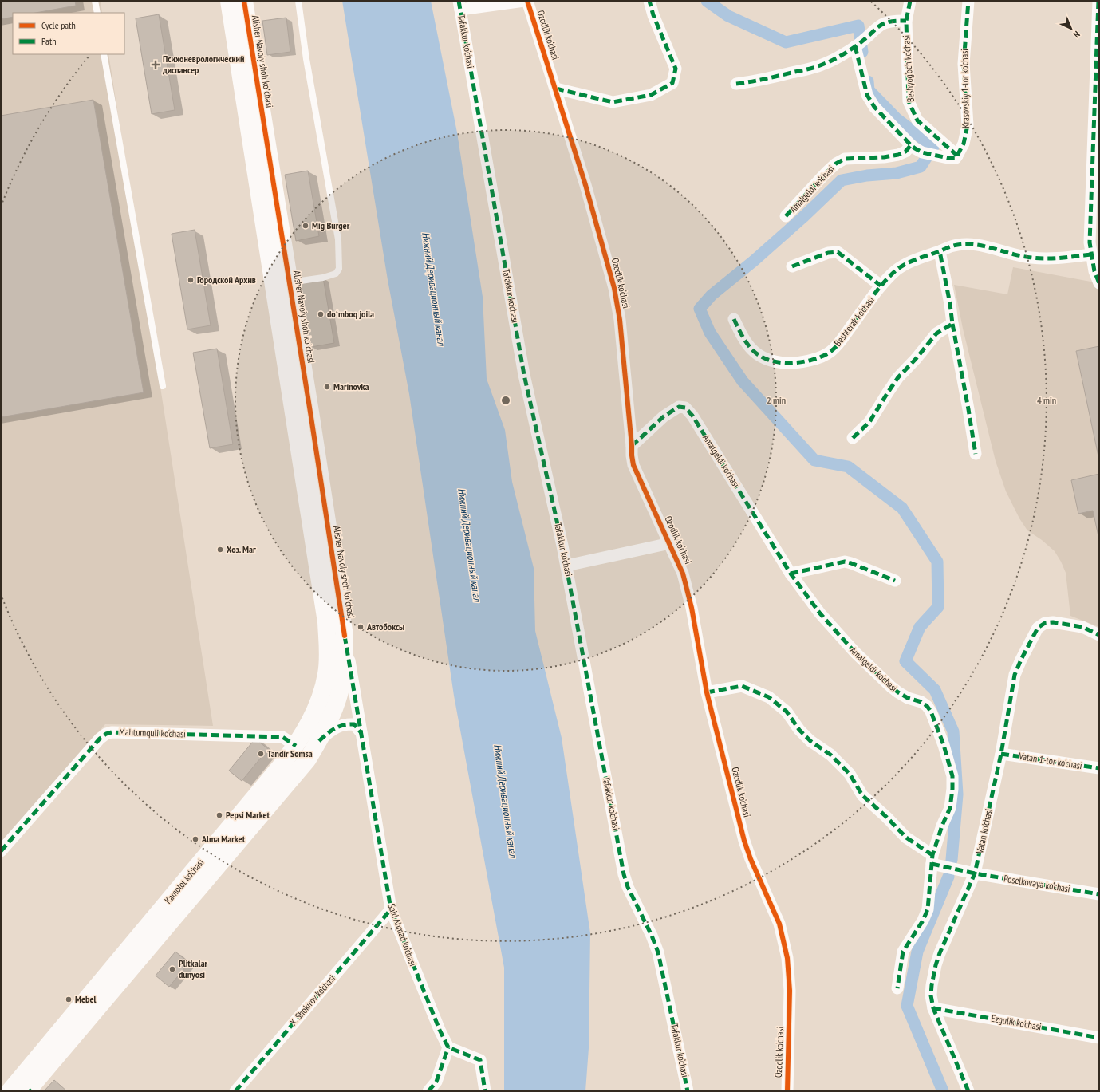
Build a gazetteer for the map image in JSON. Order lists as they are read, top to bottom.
{
  "streets": {
    "main road": ["Alisher Navoiy shoh koʻchasi", "Kamolot ko‘chasi"],
    "street": [
      "Ozodlik ko‘chasi",
      "Tafakkur ko‘chasi",
      "Beshyog‘och ko‘chasi",
      "Krasovskiy 1-tor ko‘chasi",
      "Amalgeldi ko‘chasi",
      "Beshterak ko‘chasi",
      "Mahtumquli ko‘chasi",
      "Vatan 1-tor ko‘chasi",
      "Vatan ko'chasi",
      "Poselkovaya ko‘chasi",
      "Said Ahmad ko‘chasi",
      "X. Shokirov ko‘chasi",
      "Ezgulik ko'chasi"
    ]
  },
  "crossings": [
    ["Ozodlik ko‘chasi", "Amalgeldi ko‘chasi"],
    ["Alisher Navoiy shoh koʻchasi", "Kamolot ko‘chasi"],
    ["Alisher Navoiy shoh koʻchasi", "Said Ahmad ko‘chasi"],
    ["Beshyog‘och ko‘chasi", "Krasovskiy 1-tor ko‘chasi"],
    ["Amalgeldi ko‘chasi", "Poselkovaya ko‘chasi"],
    ["Mahtumquli ko‘chasi", "Kamolot ko‘chasi"],
    ["Vatan 1-tor ko‘chasi", "Vatan ko'chasi"],
    ["Vatan ko'chasi", "Poselkovaya ko‘chasi"],
    ["Vatan ko'chasi", "Ezgulik ko'chasi"],
    ["Said Ahmad ko‘chasi", "X. Shokirov ko‘chasi"]
  ],
  "water": ["Нижний Деривационный канал"],
  "places": {
    "health": ["Психоневрологический диспансер"],
    "other": [
      "Mig Burger",
      "Городской Архив",
      "doʻmboq joila",
      "Marinovka",
      "Хоз. Маг",
      "Автобоксы",
      "Tandir Somsa",
      "Pepsi Market",
      "Alma Market",
      "Plitkalar dunyosi",
      "Mebel"
    ]
  },
  "legend": ["Cycle path", "Path"],
  "north": "bottom right",
  "rings": ["2 min", "4 min"]
}
